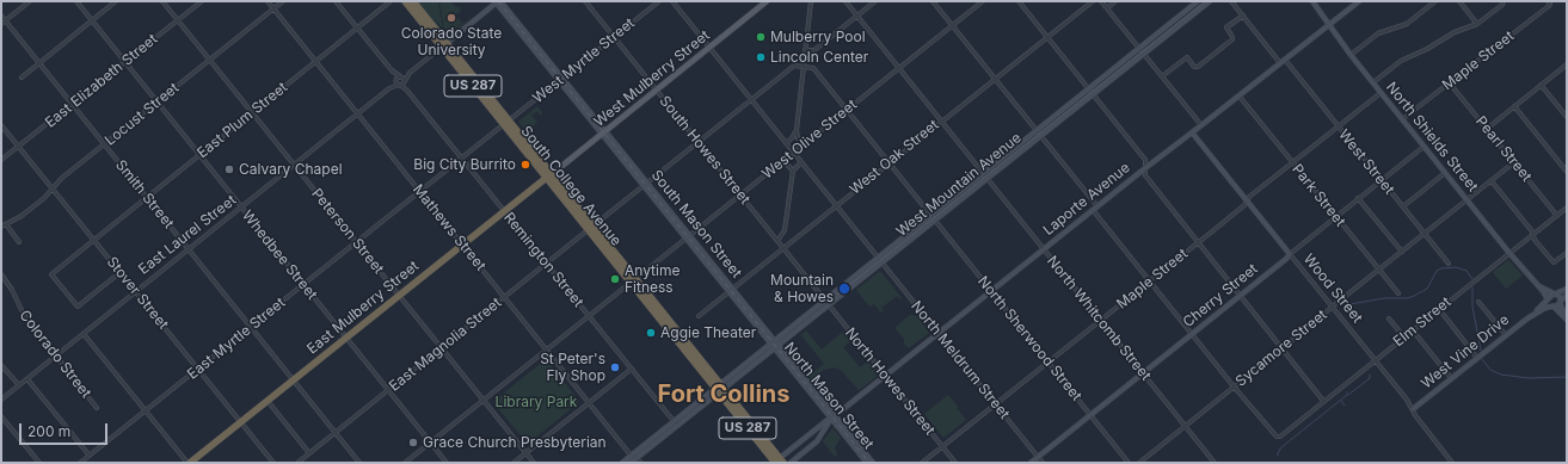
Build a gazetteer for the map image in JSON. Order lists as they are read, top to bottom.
{
  "streets": {
    "highway": ["US 287", "South College Avenue", "East Mulberry Street"],
    "main road": ["West Mulberry Street"],
    "street": [
      "West Myrtle Street",
      "Maple Street",
      "East Elizabeth Street",
      "Locust Street",
      "East Plum Street",
      "North Shields Street",
      "West Olive Street",
      "Pearl Street",
      "South Howes Street",
      "West Oak Street",
      "West Street",
      "West Mountain Avenue",
      "Smith Street",
      "Park Street",
      "Laporte Avenue",
      "South Mason Street",
      "Mathews Street",
      "Peterson Street",
      "East Laurel Street",
      "Whedbee Street",
      "Remington Street",
      "Wood Street",
      "Stover Street",
      "Cherry Street",
      "North Whitcomb Street",
      "Elm Street",
      "East Myrtle Street",
      "North Sherwood Street",
      "East Magnolia Street",
      "Sycamore Street",
      "West Vine Drive",
      "Colorado Street",
      "North Meldrum Street",
      "North Howes Street",
      "North Mason Street"
    ]
  },
  "crossings": [
    ["West Myrtle Street", "South Howes Street"],
    ["West Myrtle Street", "South College Avenue"],
    ["West Myrtle Street", "South Mason Street"],
    ["West Myrtle Street", "East Myrtle Street"],
    ["Maple Street", "North Shields Street"],
    ["Maple Street", "Pearl Street"],
    ["Maple Street", "West Street"],
    ["Maple Street", "Park Street"],
    ["Maple Street", "Wood Street"],
    ["Maple Street", "North Whitcomb Street"],
    ["Maple Street", "North Sherwood Street"],
    ["Maple Street", "North Meldrum Street"],
    ["Maple Street", "North Howes Street"],
    ["West Mulberry Street", "South Howes Street"],
    ["West Mulberry Street", "South College Avenue"],
    ["West Mulberry Street", "South Mason Street"],
    ["West Mulberry Street", "East Mulberry Street"],
    ["West Mulberry Street", "North Meldrum Street"],
    ["East Elizabeth Street", "Smith Street"],
    ["East Elizabeth Street", "Peterson Street"],
    ["East Elizabeth Street", "Whedbee Street"],
    ["East Elizabeth Street", "Stover Street"],
    ["US 287", "West Mountain Avenue"],
    ["US 287", "South College Avenue"],
    ["US 287", "Laporte Avenue"],
    ["Locust Street", "Smith Street"],
    ["Locust Street", "Mathews Street"],
    ["Locust Street", "Peterson Street"],
    ["Locust Street", "Whedbee Street"],
    ["Locust Street", "Stover Street"],
    ["East Plum Street", "Smith Street"],
    ["East Plum Street", "Mathews Street"],
    ["East Plum Street", "Peterson Street"],
    ["East Plum Street", "Whedbee Street"],
    ["East Plum Street", "Stover Street"],
    ["North Shields Street", "Laporte Avenue"],
    ["North Shields Street", "Cherry Street"],
    ["North Shields Street", "Elm Street"],
    ["North Shields Street", "Sycamore Street"],
    ["North Shields Street", "West Vine Drive"],
    ["West Olive Street", "South Howes Street"],
    ["West Olive Street", "South College Avenue"],
    ["West Olive Street", "South Mason Street"],
    ["West Olive Street", "Mathews Street"],
    ["West Olive Street", "Peterson Street"],
    ["West Olive Street", "Whedbee Street"],
    ["West Olive Street", "Remington Street"],
    ["West Olive Street", "North Whitcomb Street"],
    ["West Olive Street", "North Sherwood Street"],
    ["West Olive Street", "North Meldrum Street"],
    ["Pearl Street", "Elm Street"],
    ["Pearl Street", "Sycamore Street"],
    ["South Howes Street", "West Oak Street"],
    ["South Howes Street", "West Mountain Avenue"],
    ["South Howes Street", "East Magnolia Street"],
    ["South Howes Street", "North Howes Street"],
    ["West Oak Street", "South Mason Street"],
    ["West Oak Street", "North Whitcomb Street"],
    ["West Oak Street", "North Sherwood Street"],
    ["West Oak Street", "North Meldrum Street"],
    ["West Street", "Laporte Avenue"],
    ["West Street", "Cherry Street"],
    ["West Street", "Sycamore Street"],
    ["West Mountain Avenue", "South College Avenue"],
    ["West Mountain Avenue", "South Mason Street"],
    ["West Mountain Avenue", "North Whitcomb Street"],
    ["West Mountain Avenue", "North Sherwood Street"],
    ["West Mountain Avenue", "North Meldrum Street"],
    ["West Mountain Avenue", "North Howes Street"],
    ["West Mountain Avenue", "North Mason Street"],
    ["South College Avenue", "East Mulberry Street"],
    ["South College Avenue", "East Myrtle Street"],
    ["South College Avenue", "East Magnolia Street"],
    ["Smith Street", "East Laurel Street"],
    ["Smith Street", "East Mulberry Street"],
    ["Smith Street", "East Myrtle Street"],
    ["Smith Street", "East Magnolia Street"],
    ["Park Street", "Laporte Avenue"],
    ["Park Street", "Cherry Street"],
    ["Park Street", "Sycamore Street"],
    ["Laporte Avenue", "Wood Street"],
    ["Laporte Avenue", "North Whitcomb Street"],
    ["Laporte Avenue", "North Sherwood Street"],
    ["Laporte Avenue", "North Meldrum Street"],
    ["Laporte Avenue", "North Howes Street"],
    ["Laporte Avenue", "North Mason Street"],
    ["South Mason Street", "East Magnolia Street"],
    ["South Mason Street", "North Mason Street"],
    ["Mathews Street", "East Laurel Street"],
    ["Mathews Street", "East Mulberry Street"],
    ["Mathews Street", "East Myrtle Street"],
    ["Mathews Street", "East Magnolia Street"],
    ["Peterson Street", "East Laurel Street"],
    ["Peterson Street", "East Mulberry Street"],
    ["Peterson Street", "East Myrtle Street"],
    ["Peterson Street", "East Magnolia Street"],
    ["East Laurel Street", "Whedbee Street"],
    ["East Laurel Street", "Remington Street"],
    ["East Laurel Street", "Stover Street"],
    ["East Laurel Street", "Colorado Street"],
    ["Whedbee Street", "East Mulberry Street"],
    ["Whedbee Street", "East Myrtle Street"],
    ["Whedbee Street", "East Magnolia Street"],
    ["Remington Street", "East Mulberry Street"],
    ["Remington Street", "East Myrtle Street"],
    ["Remington Street", "East Magnolia Street"],
    ["Wood Street", "Cherry Street"],
    ["Wood Street", "Elm Street"],
    ["Wood Street", "Sycamore Street"],
    ["Wood Street", "West Vine Drive"],
    ["Stover Street", "East Mulberry Street"],
    ["Stover Street", "East Myrtle Street"],
    ["Cherry Street", "North Whitcomb Street"],
    ["Cherry Street", "North Sherwood Street"],
    ["Cherry Street", "North Meldrum Street"],
    ["North Whitcomb Street", "Sycamore Street"],
    ["Elm Street", "Sycamore Street"],
    ["North Sherwood Street", "East Magnolia Street"],
    ["East Magnolia Street", "North Meldrum Street"]
  ],
  "districts": ["Fort Collins"],
  "parks": ["Library Park"],
  "places": [
    "Colorado State University",
    "Mulberry Pool",
    "Lincoln Center",
    "Big City Burrito",
    "Calvary Chapel",
    "Anytime Fitness",
    "Mountain & Howes",
    "Aggie Theater",
    "St Peter's Fly Shop",
    "Grace Church Presbyterian"
  ],
  "scale_bar": "200 m"
}
